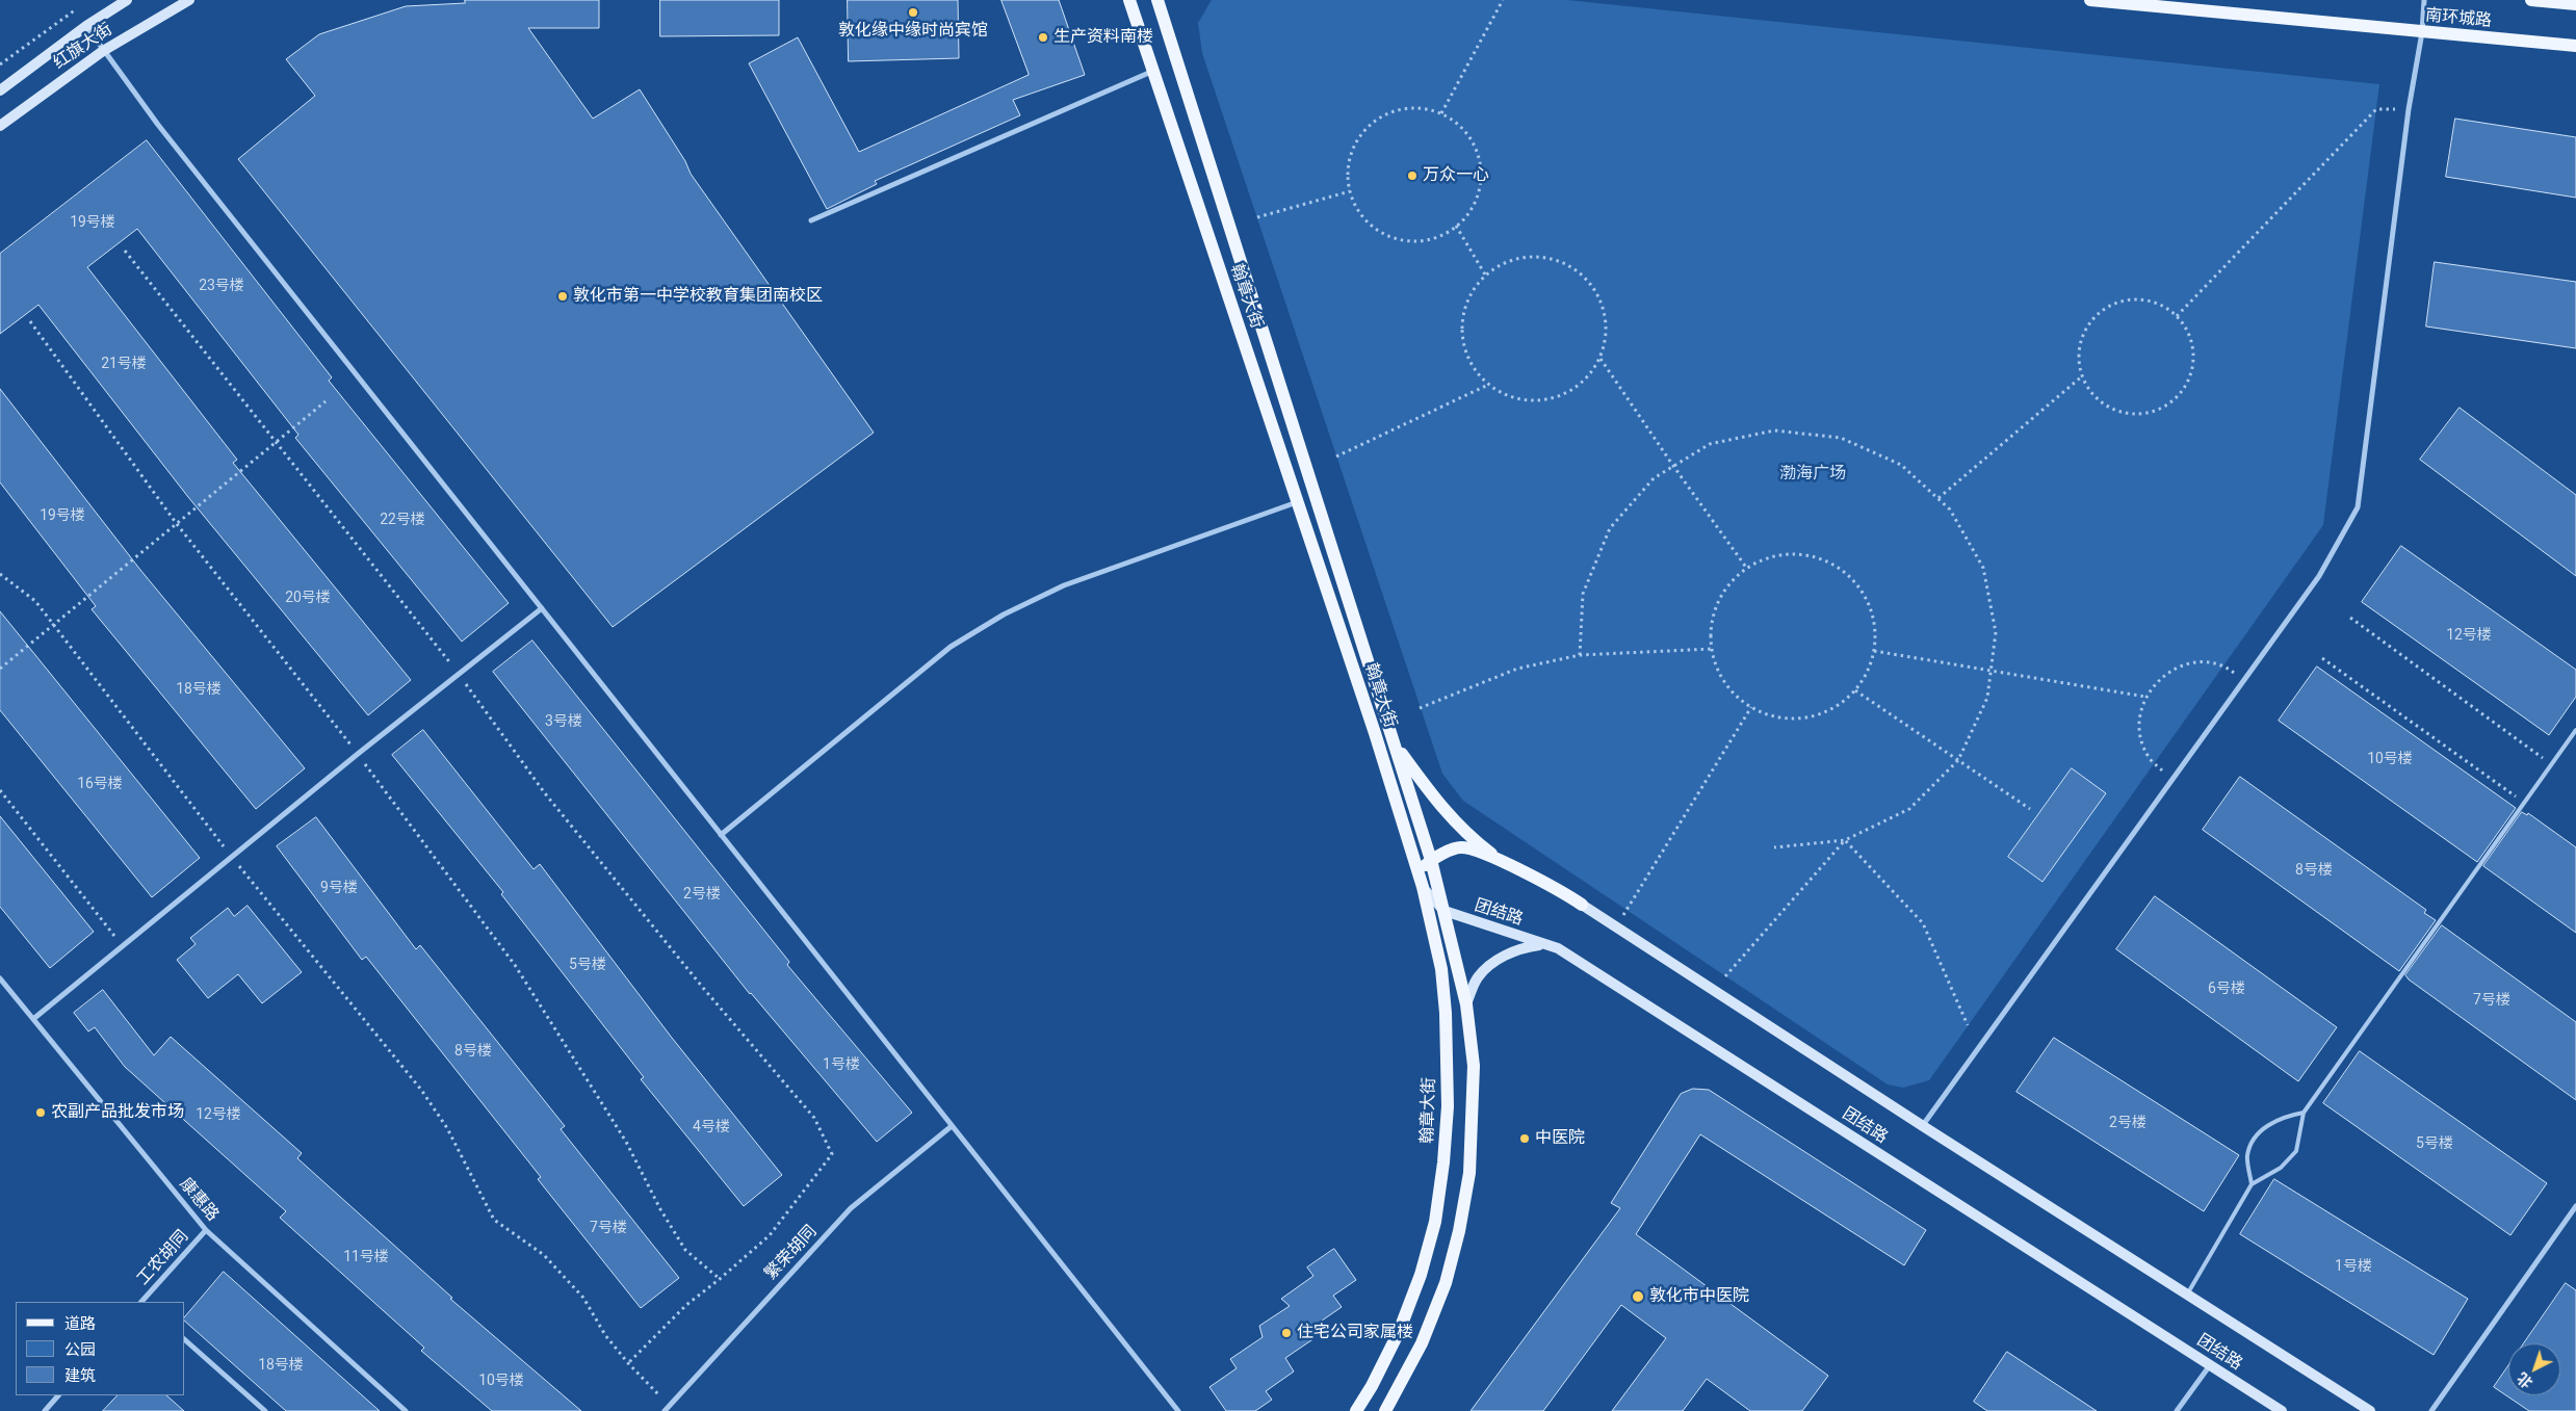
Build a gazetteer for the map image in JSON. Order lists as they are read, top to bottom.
{
  "streets": {
    "main road": [
      "南环城路",
      "红旗大街",
      "翰章大街",
      "团结路"
    ],
    "street": ["康惠路", "繁荣胡同", "工农胡同"]
  },
  "crossings": [
    ["翰章大街", "团结路"],
    ["康惠路", "工农胡同"]
  ],
  "parks": ["渤海广场"],
  "places": [
    "敦化缘中缘时尚宾馆",
    "生产资料南楼",
    "万众一心",
    "敦化市第一中学校教育集团南校区",
    "农副产品批发市场",
    "中医院",
    "敦化市中医院",
    "住宅公司家属楼"
  ],
  "house_numbers": [
    "19号楼",
    "23号楼",
    "21号楼",
    "19号楼",
    "22号楼",
    "20号楼",
    "12号楼",
    "18号楼",
    "3号楼",
    "10号楼",
    "16号楼",
    "8号楼",
    "9号楼",
    "2号楼",
    "5号楼",
    "6号楼",
    "7号楼",
    "8号楼",
    "1号楼",
    "12号楼",
    "2号楼",
    "4号楼",
    "5号楼",
    "7号楼",
    "11号楼",
    "1号楼",
    "18号楼",
    "10号楼"
  ],
  "legend": ["道路", "公园", "建筑"],
  "north": "bottom left"
}
